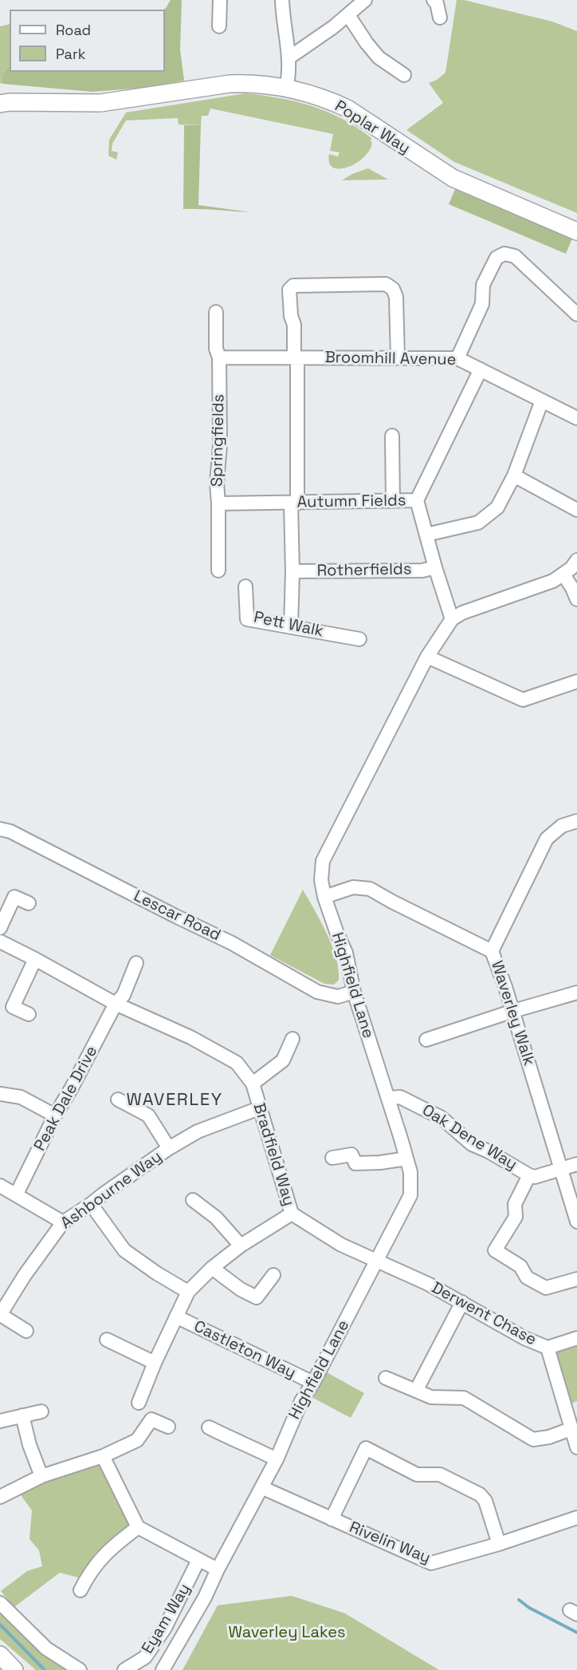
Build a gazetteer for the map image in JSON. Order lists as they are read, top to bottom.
{
  "streets": {
    "main road": ["Poplar Way"],
    "street": [
      "Broomhill Avenue",
      "Springfields",
      "Autumn Fields",
      "Rotherfields",
      "Pett Walk",
      "Lescar Road",
      "Highfield Lane",
      "Waverley Walk",
      "Peak Dale Drive",
      "Oak Dene Way",
      "Bradfield Way",
      "Ashbourne Way",
      "Derwent Chase",
      "Castleton Way",
      "Rivelin Way",
      "Eyam Way"
    ]
  },
  "crossings": [
    ["Broomhill Avenue", "Springfields"],
    ["Springfields", "Autumn Fields"],
    ["Autumn Fields", "Rotherfields"],
    ["Autumn Fields", "Highfield Lane"],
    ["Lescar Road", "Highfield Lane"],
    ["Highfield Lane", "Waverley Walk"],
    ["Highfield Lane", "Oak Dene Way"],
    ["Highfield Lane", "Bradfield Way"],
    ["Highfield Lane", "Derwent Chase"],
    ["Highfield Lane", "Castleton Way"],
    ["Highfield Lane", "Rivelin Way"],
    ["Waverley Walk", "Oak Dene Way"],
    ["Peak Dale Drive", "Bradfield Way"],
    ["Bradfield Way", "Ashbourne Way"],
    ["Bradfield Way", "Derwent Chase"]
  ],
  "districts": ["WAVERLEY"],
  "parks": ["Waverley Lakes"],
  "legend": ["Road", "Park"]
}
